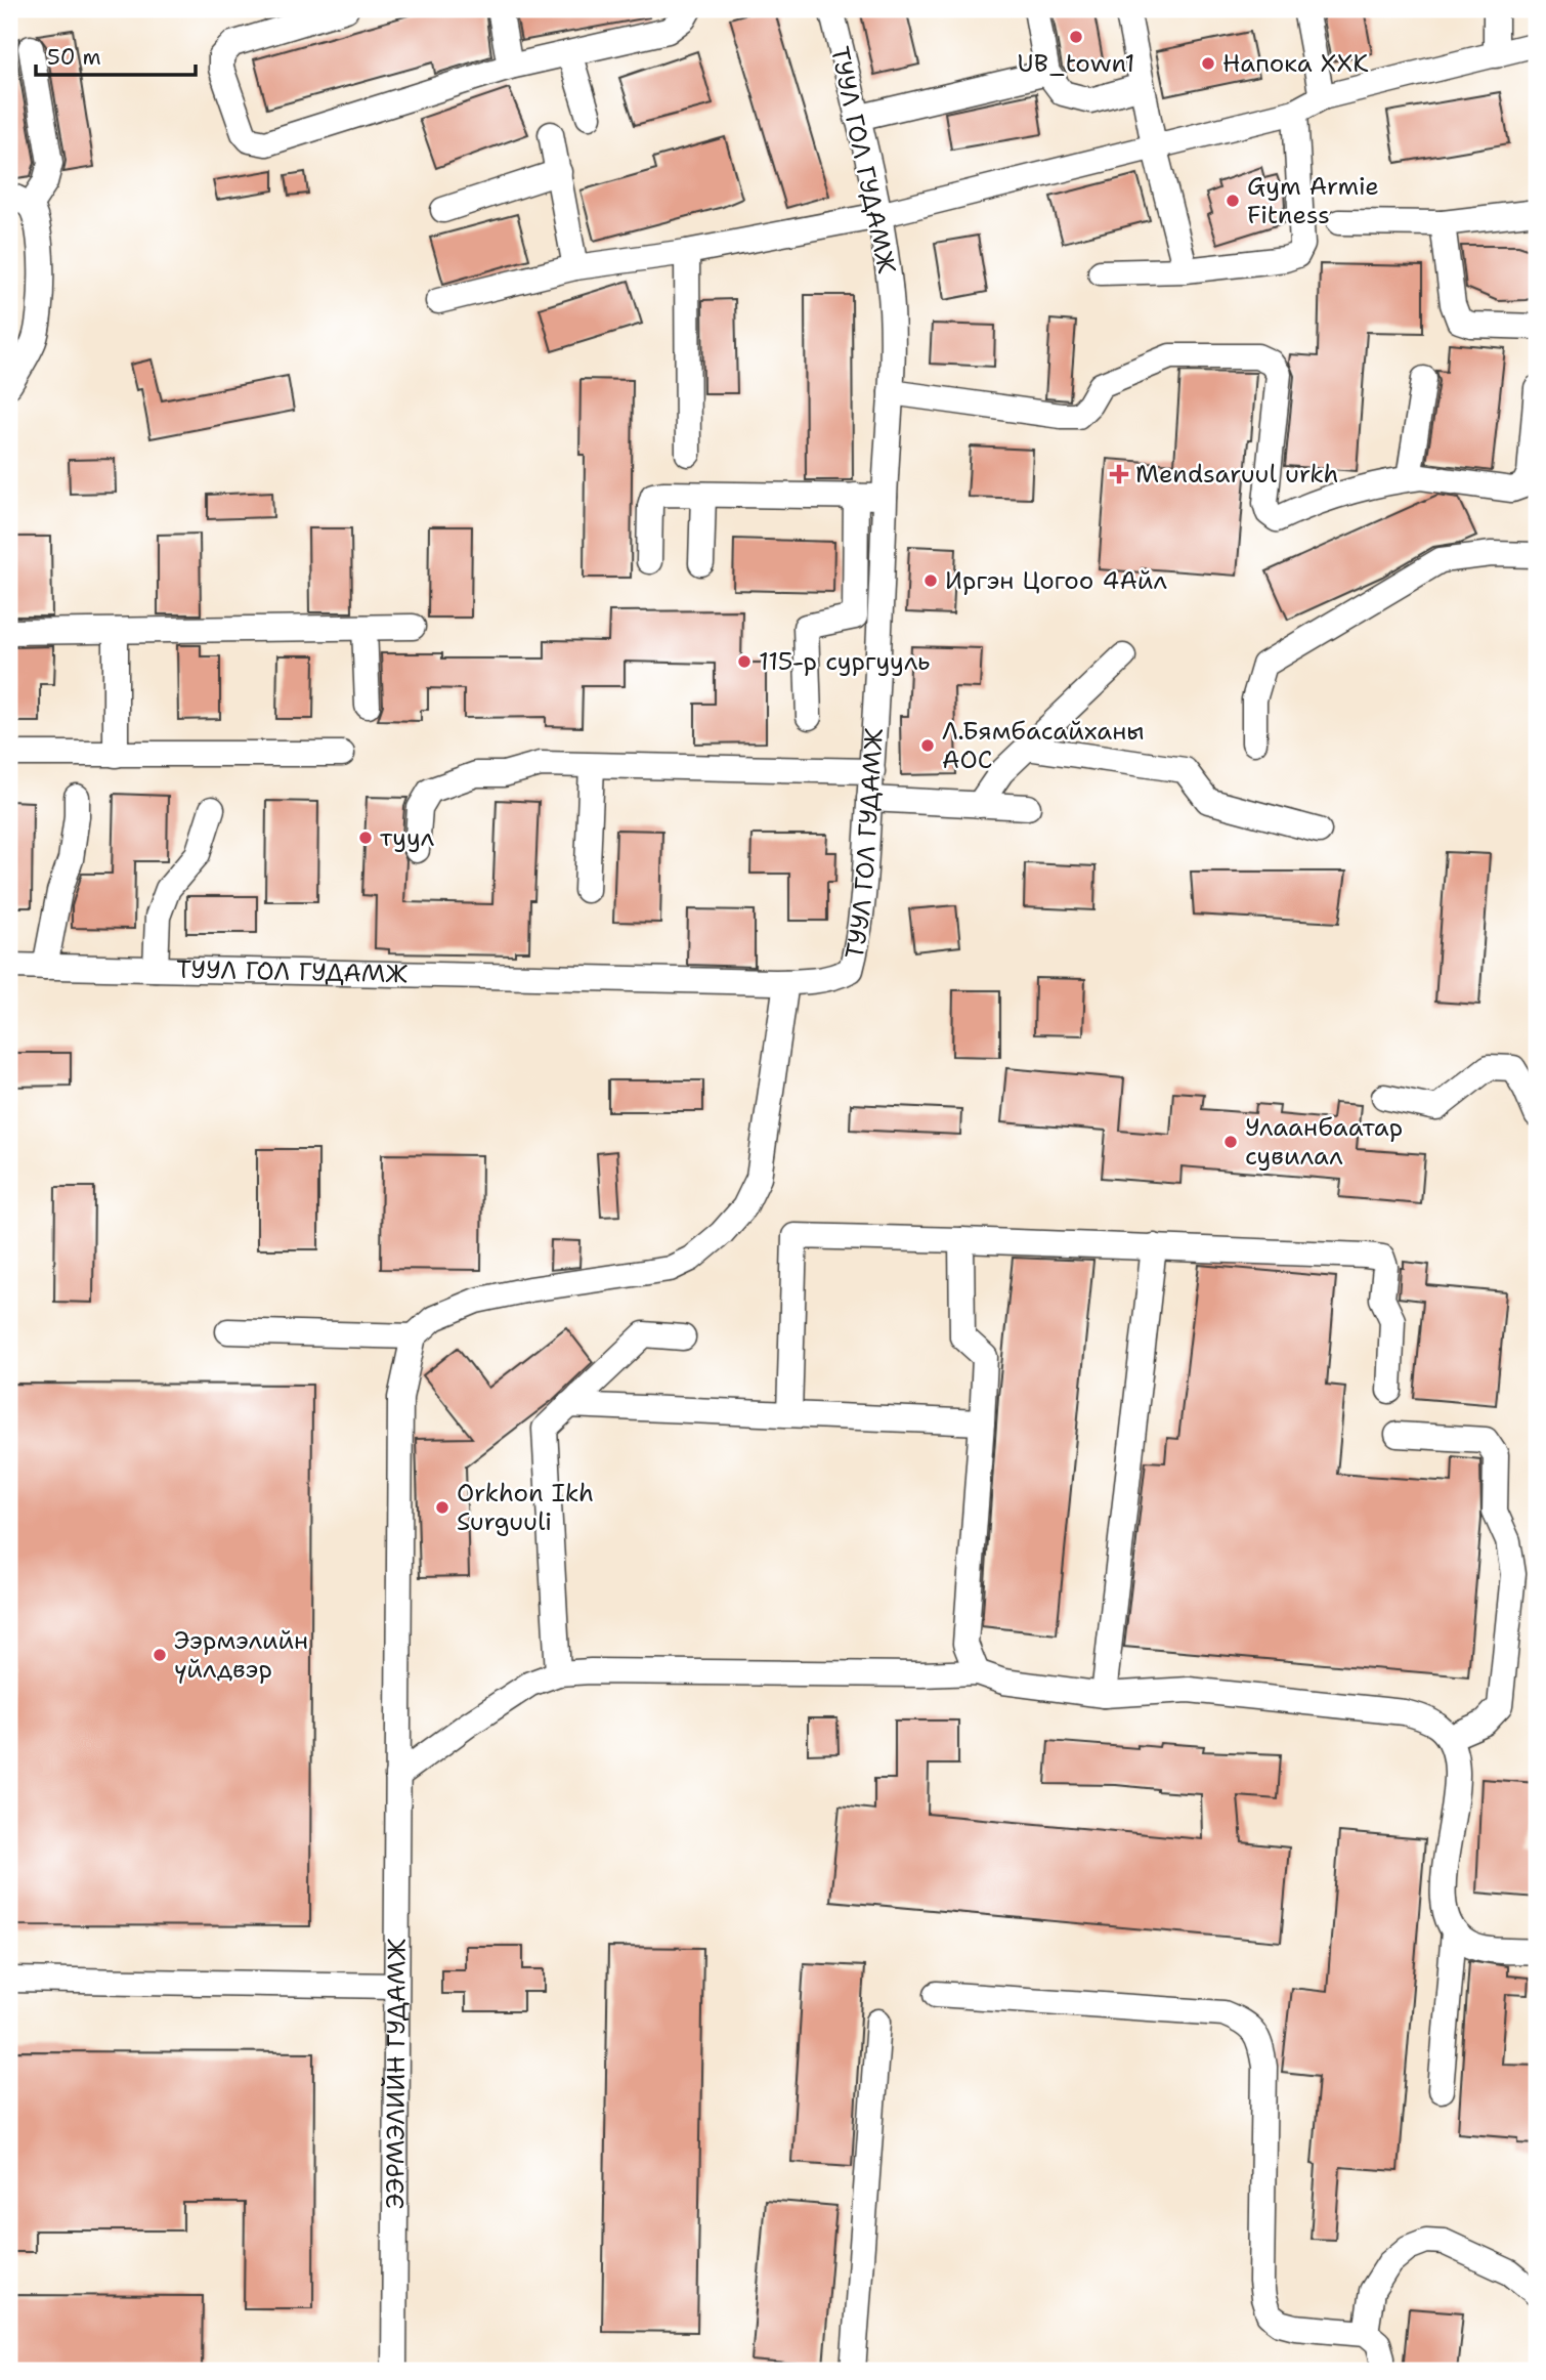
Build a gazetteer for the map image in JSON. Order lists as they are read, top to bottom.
{
  "streets": {
    "street": ["ТУУЛ ГОЛ ГУДАМЖ", "ЭЭРМЭЛИЙН ГУДАМЖ"]
  },
  "places": {
    "other": [
      "UB_town1",
      "Напока ХХК",
      "Gym Armie Fitness",
      "Иргэн Цогоо 4Айл",
      "115-р сургууль",
      "Л.Бямбасайханы АОС",
      "туул",
      "Улаанбаатар сувилал",
      "Orkhon Ikh Surguuli",
      "Ээрмэлийн үйлдвэр"
    ],
    "health": ["Mendsaruul urkh"]
  },
  "scale_bar": "50 m"
}
